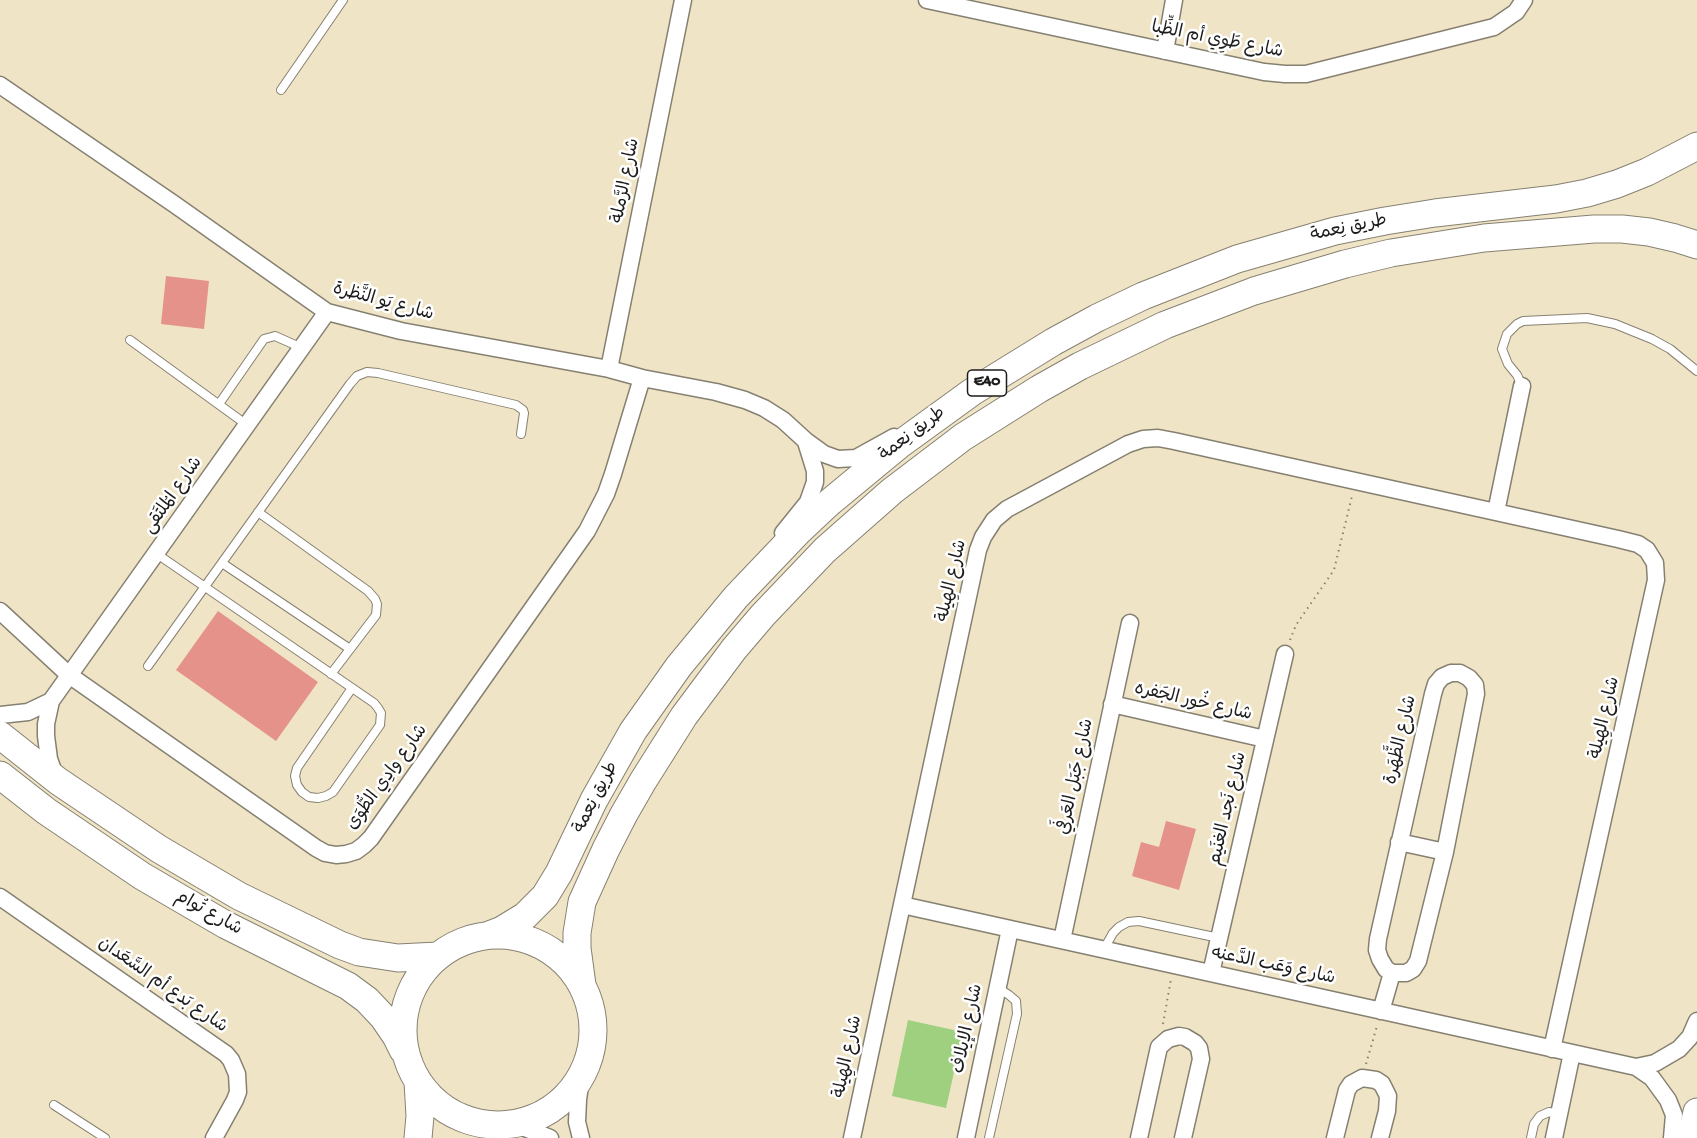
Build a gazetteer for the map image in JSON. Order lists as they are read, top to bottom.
{
  "streets": {
    "main road": ["طريق نِعمة", "E40", "شارع تُوام"],
    "street": [
      "شارع طَوِي أم الظِّبا",
      "شارع الرَّملة",
      "شارع يَو النَّظرة",
      "شارع المُلتَقى",
      "شارع الهِيلة",
      "شارع خُور الجَفره",
      "شارع الظَّهَرة",
      "شارع جَبَل العَرفَي",
      "شارع وادِي الطُّوَى",
      "شارع نَجد الغنَيم",
      "شارع وَعَب الدَّعنه",
      "شارع بَدع أم السَّعَدان",
      "شارع الإيلاف"
    ]
  },
  "crossings": [
    ["شارع الرَّملة", "شارع يَو النَّظرة"],
    ["طريق نِعمة", "شارع يَو النَّظرة"],
    ["طريق نِعمة", "شارع تُوام"],
    ["شارع يَو النَّظرة", "شارع المُلتَقى"],
    ["شارع يَو النَّظرة", "شارع وادِي الطُّوَى"],
    ["شارع المُلتَقى", "شارع وادِي الطُّوَى"],
    ["شارع المُلتَقى", "شارع تُوام"],
    ["شارع الهِيلة", "شارع وَعَب الدَّعنه"],
    ["شارع خُور الجَفره", "شارع جَبَل العَرفَي"],
    ["شارع خُور الجَفره", "شارع نَجد الغنَيم"],
    ["شارع جَبَل العَرفَي", "شارع وَعَب الدَّعنه"],
    ["شارع نَجد الغنَيم", "شارع وَعَب الدَّعنه"],
    ["شارع وَعَب الدَّعنه", "شارع الإيلاف"]
  ]
}
